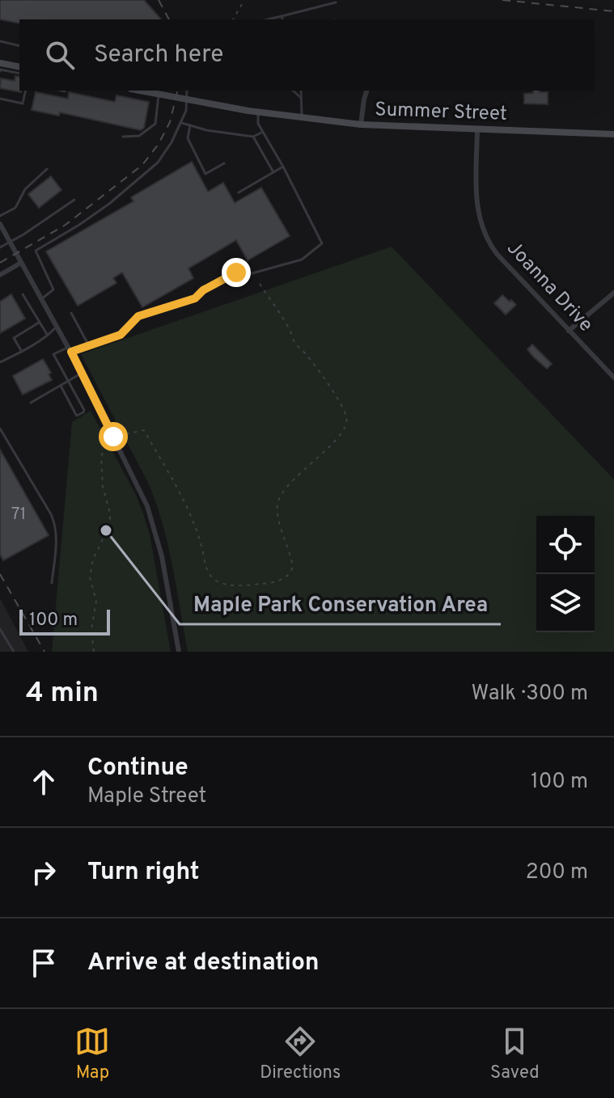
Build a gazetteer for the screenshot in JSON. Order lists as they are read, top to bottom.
{
  "streets": {
    "main road": ["Summer Street"],
    "street": ["Joanna Drive"]
  },
  "crossings": [
    ["Summer Street", "Joanna Drive"]
  ],
  "places": ["Maple Park Conservation Area"],
  "house_numbers": ["71"],
  "scale_bar": "100 m",
  "page": {
    "search": "Search here",
    "scale": "100 m",
    "heading": ["4 min", "Walk · 300 m"],
    "list": [
      ["Continue", "Maple Street", "100 m"],
      ["Turn right", "200 m"],
      "Arrive at destination"
    ],
    "nav": ["Map", "Directions", "Saved"]
  }
}
